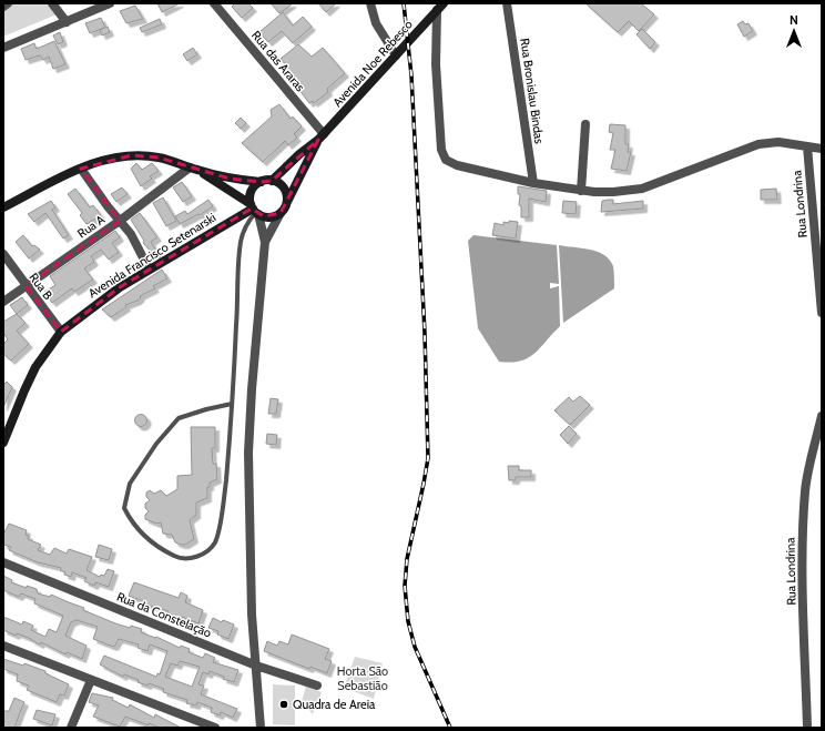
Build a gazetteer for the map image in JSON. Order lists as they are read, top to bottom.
{
  "streets": {
    "main road": ["Avenida Noe Rebesco", "Avenida Francisco Setenarski"],
    "street": [
      "Rua das Araras",
      "Rua Bronislau Bindas",
      "Rua Londrina",
      "Rua A",
      "Rua B",
      "Rua da Constelação"
    ]
  },
  "crossings": [
    ["Rua das Araras", "Avenida Noe Rebesco"],
    ["Avenida Noe Rebesco", "Avenida Francisco Setenarski"],
    ["Rua A", "Rua B"],
    ["Avenida Francisco Setenarski", "Rua B"]
  ],
  "parks": ["Horta São Sebastião"],
  "places": ["Quadra de Areia"],
  "north": "top"
}
